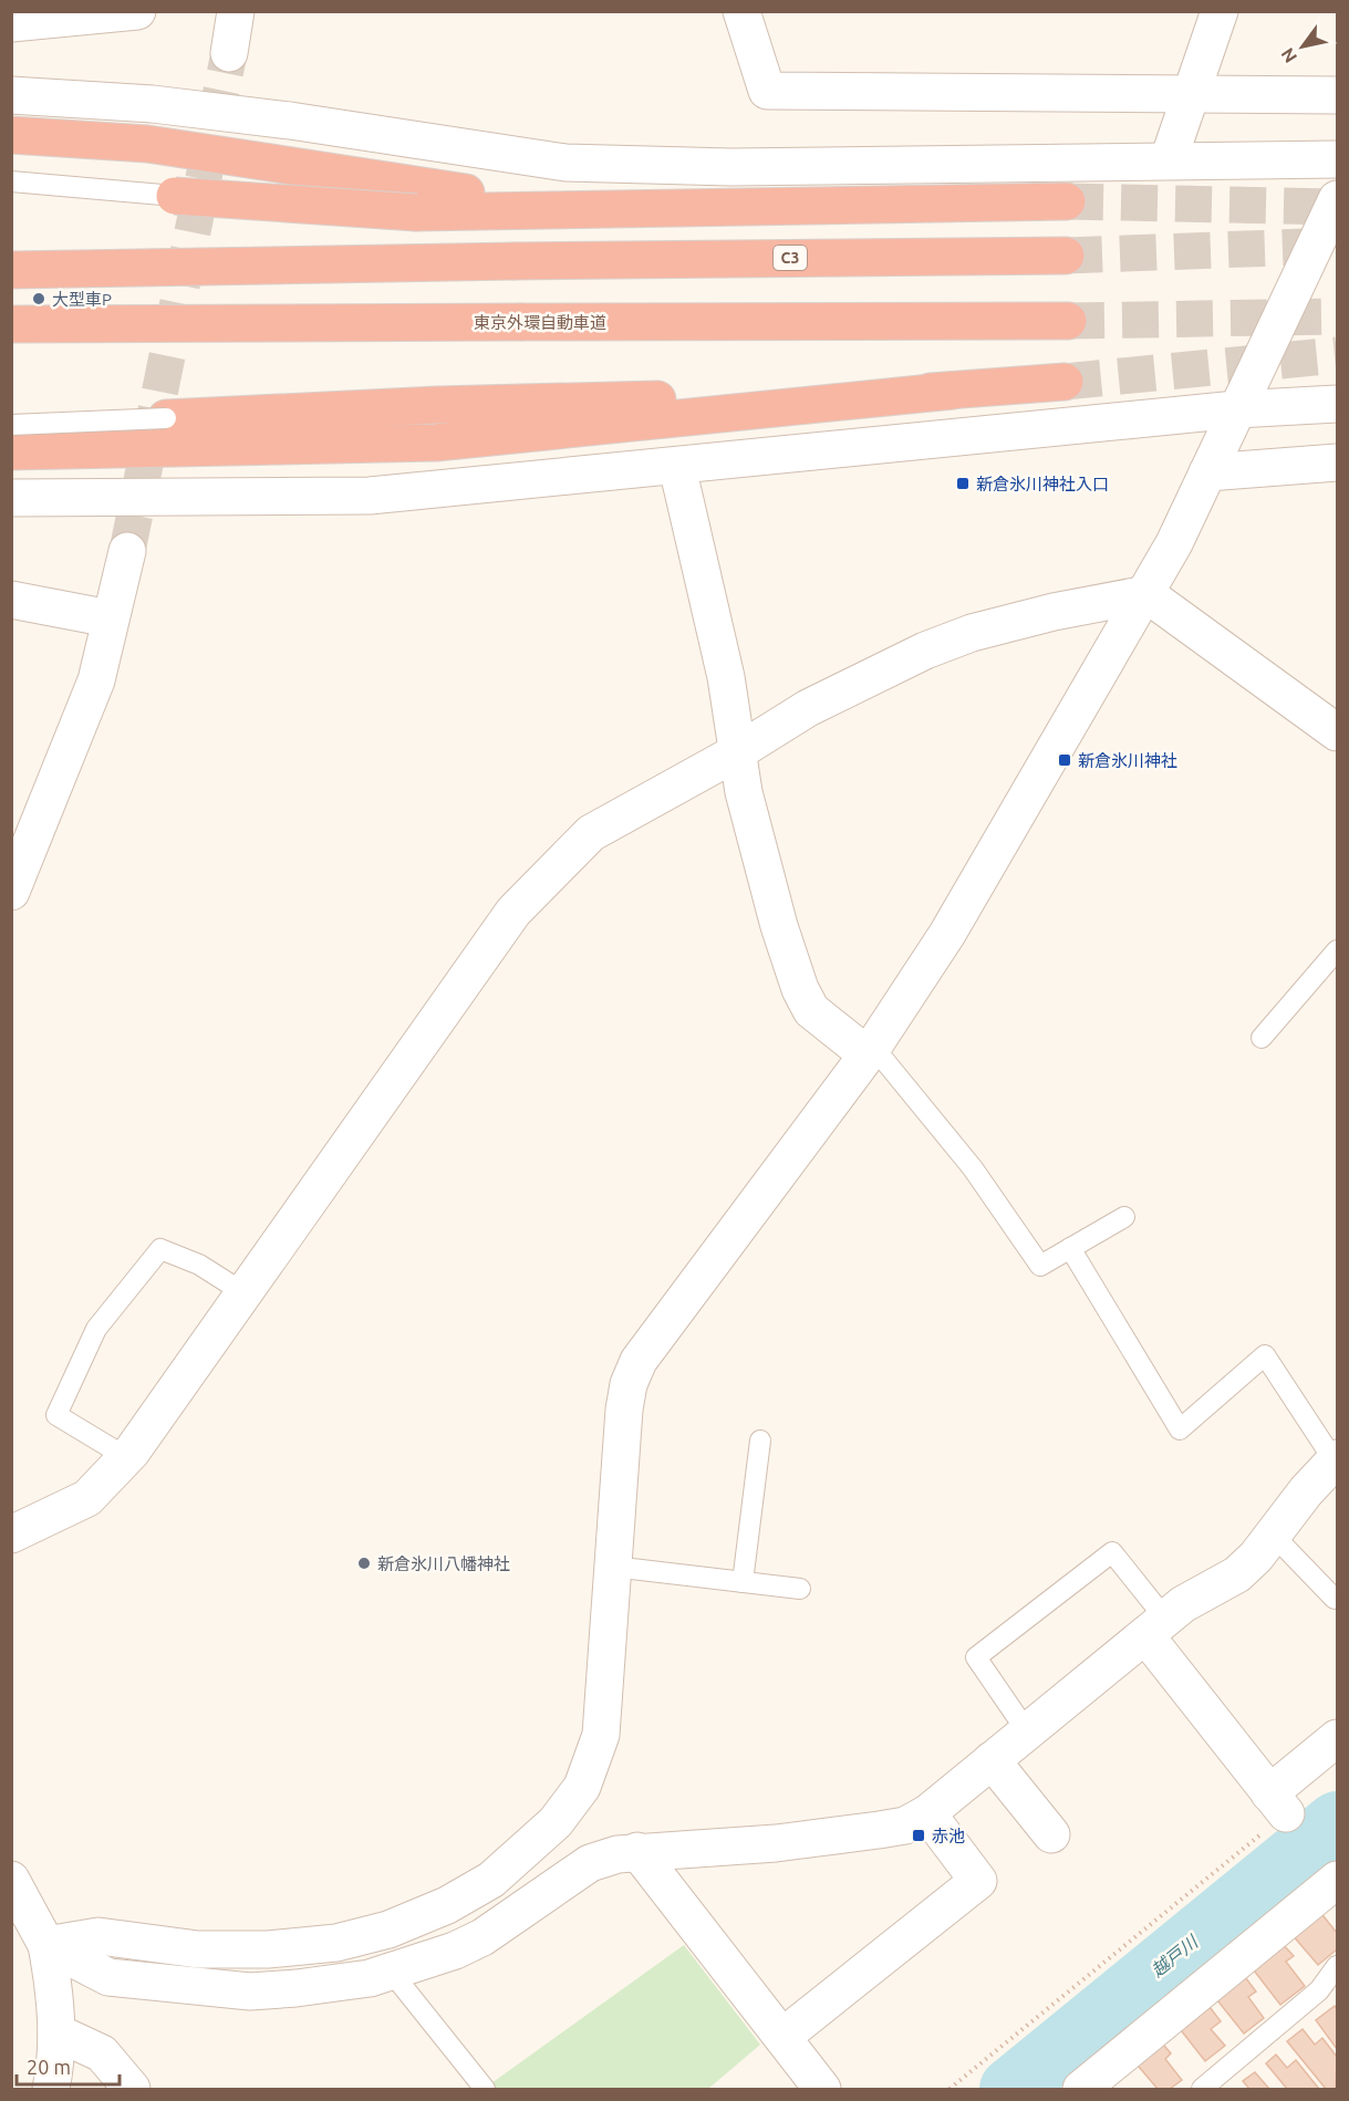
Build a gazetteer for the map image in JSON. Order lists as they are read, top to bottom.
{
  "streets": {
    "highway": ["C3", "東京外環自動車道"]
  },
  "water": ["越戸川"],
  "places": {
    "other": ["大型車P", "新倉氷川八幡神社"],
    "transit": ["新倉氷川神社入口", "新倉氷川神社", "赤池"]
  },
  "scale_bar": "20 m",
  "north": "bottom left"
}
